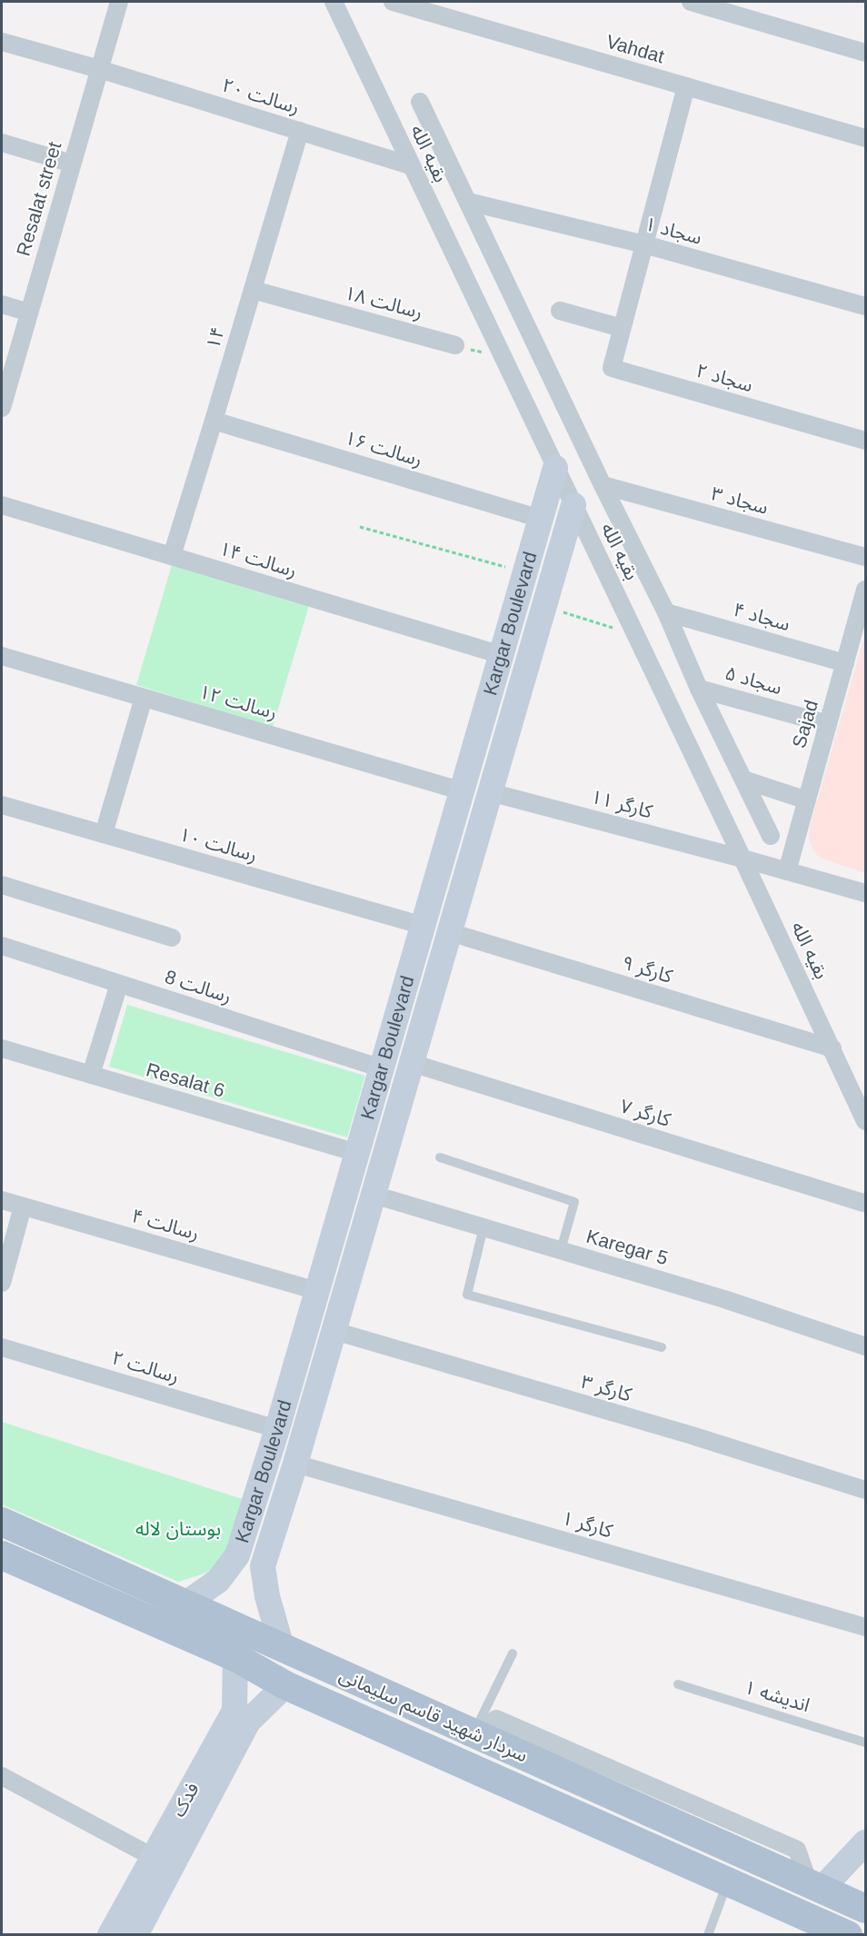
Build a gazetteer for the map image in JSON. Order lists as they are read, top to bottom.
{
  "streets": {
    "main road": ["سردار شهید قاسم سلیمانی"],
    "street": [
      "Vahdat",
      "رسالت ۲۰",
      "بقیه الله",
      "Resalat street",
      "سجاد ۱",
      "رسالت ۱۸",
      "۱۴",
      "سجاد ۲",
      "رسالت ۱۶",
      "سجاد ۳",
      "رسالت ۱۴",
      "سجاد ۴",
      "Kargar Boulevard",
      "سجاد ۵",
      "رسالت ۱۲",
      "Sajad",
      "کارگر ۱۱",
      "رسالت ۱۰",
      "کارگر ۹",
      "رسالت 8",
      "Resalat 6",
      "کارگر ۷",
      "رسالت ۴",
      "Karegar 5",
      "رسالت ۲",
      "کارگر ۳",
      "کارگر ۱",
      "فدک"
    ],
    "lane": ["اندیشه ۱"]
  },
  "crossings": [
    ["Vahdat", "سجاد ۲"],
    ["رسالت ۲۰", "بقیه الله"],
    ["رسالت ۲۰", "Resalat street"],
    ["رسالت ۲۰", "۱۴"],
    ["بقیه الله", "سجاد ۱"],
    ["بقیه الله", "سجاد ۳"],
    ["بقیه الله", "سجاد ۴"],
    ["بقیه الله", "Kargar Boulevard"],
    ["بقیه الله", "سجاد ۵"],
    ["بقیه الله", "کارگر ۱۱"],
    ["بقیه الله", "کارگر ۹"],
    ["سجاد ۱", "سجاد ۲"],
    ["رسالت ۱۸", "۱۴"],
    ["۱۴", "رسالت ۱۶"],
    ["۱۴", "رسالت ۱۴"],
    ["رسالت ۱۶", "Kargar Boulevard"],
    ["رسالت ۱۴", "Kargar Boulevard"],
    ["سجاد ۴", "Sajad"],
    ["Kargar Boulevard", "رسالت ۱۲"],
    ["Kargar Boulevard", "کارگر ۱۱"],
    ["Kargar Boulevard", "رسالت ۱۰"],
    ["Kargar Boulevard", "کارگر ۹"],
    ["Kargar Boulevard", "رسالت 8"],
    ["Kargar Boulevard", "Resalat 6"],
    ["Kargar Boulevard", "کارگر ۷"],
    ["Kargar Boulevard", "رسالت ۴"],
    ["Kargar Boulevard", "Karegar 5"],
    ["Kargar Boulevard", "رسالت ۲"],
    ["Kargar Boulevard", "کارگر ۳"],
    ["Kargar Boulevard", "کارگر ۱"],
    ["Kargar Boulevard", "سردار شهید قاسم سلیمانی"],
    ["سجاد ۵", "Sajad"],
    ["Sajad", "کارگر ۱۱"]
  ],
  "parks": ["بوستان لاله"]
}
